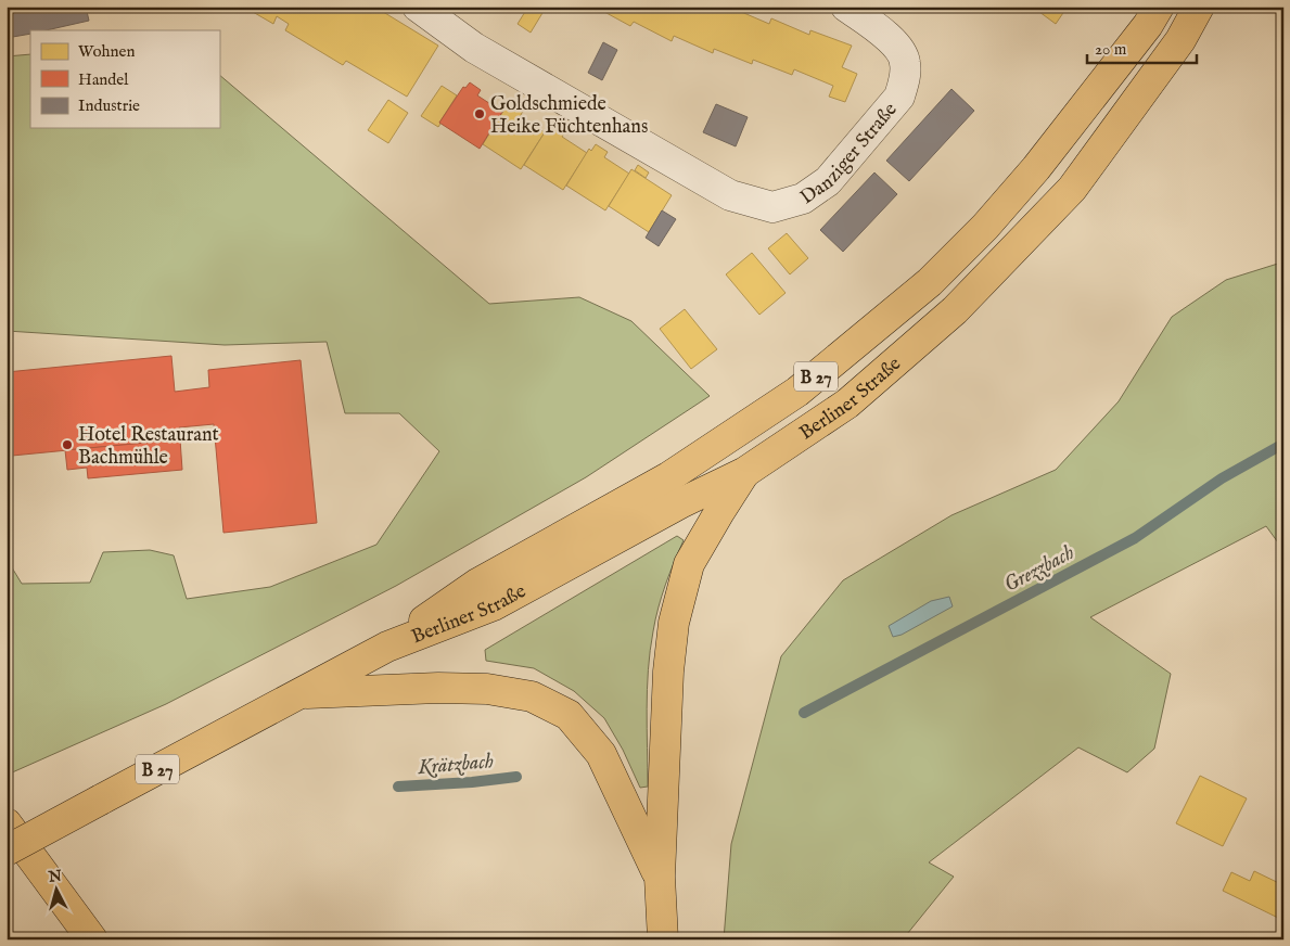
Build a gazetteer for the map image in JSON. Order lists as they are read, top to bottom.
{
  "streets": {
    "main road": ["B 27", "Berliner Straße"],
    "street": ["Danziger Straße"]
  },
  "water": ["Grezzbach", "Krätzbach"],
  "places": ["Goldschmiede Heike Füchtenhans", "Hotel Restaurant Bachmühle"],
  "legend": ["Wohnen", "Handel", "Industrie"],
  "scale_bar": "20 m",
  "north": "top"
}
